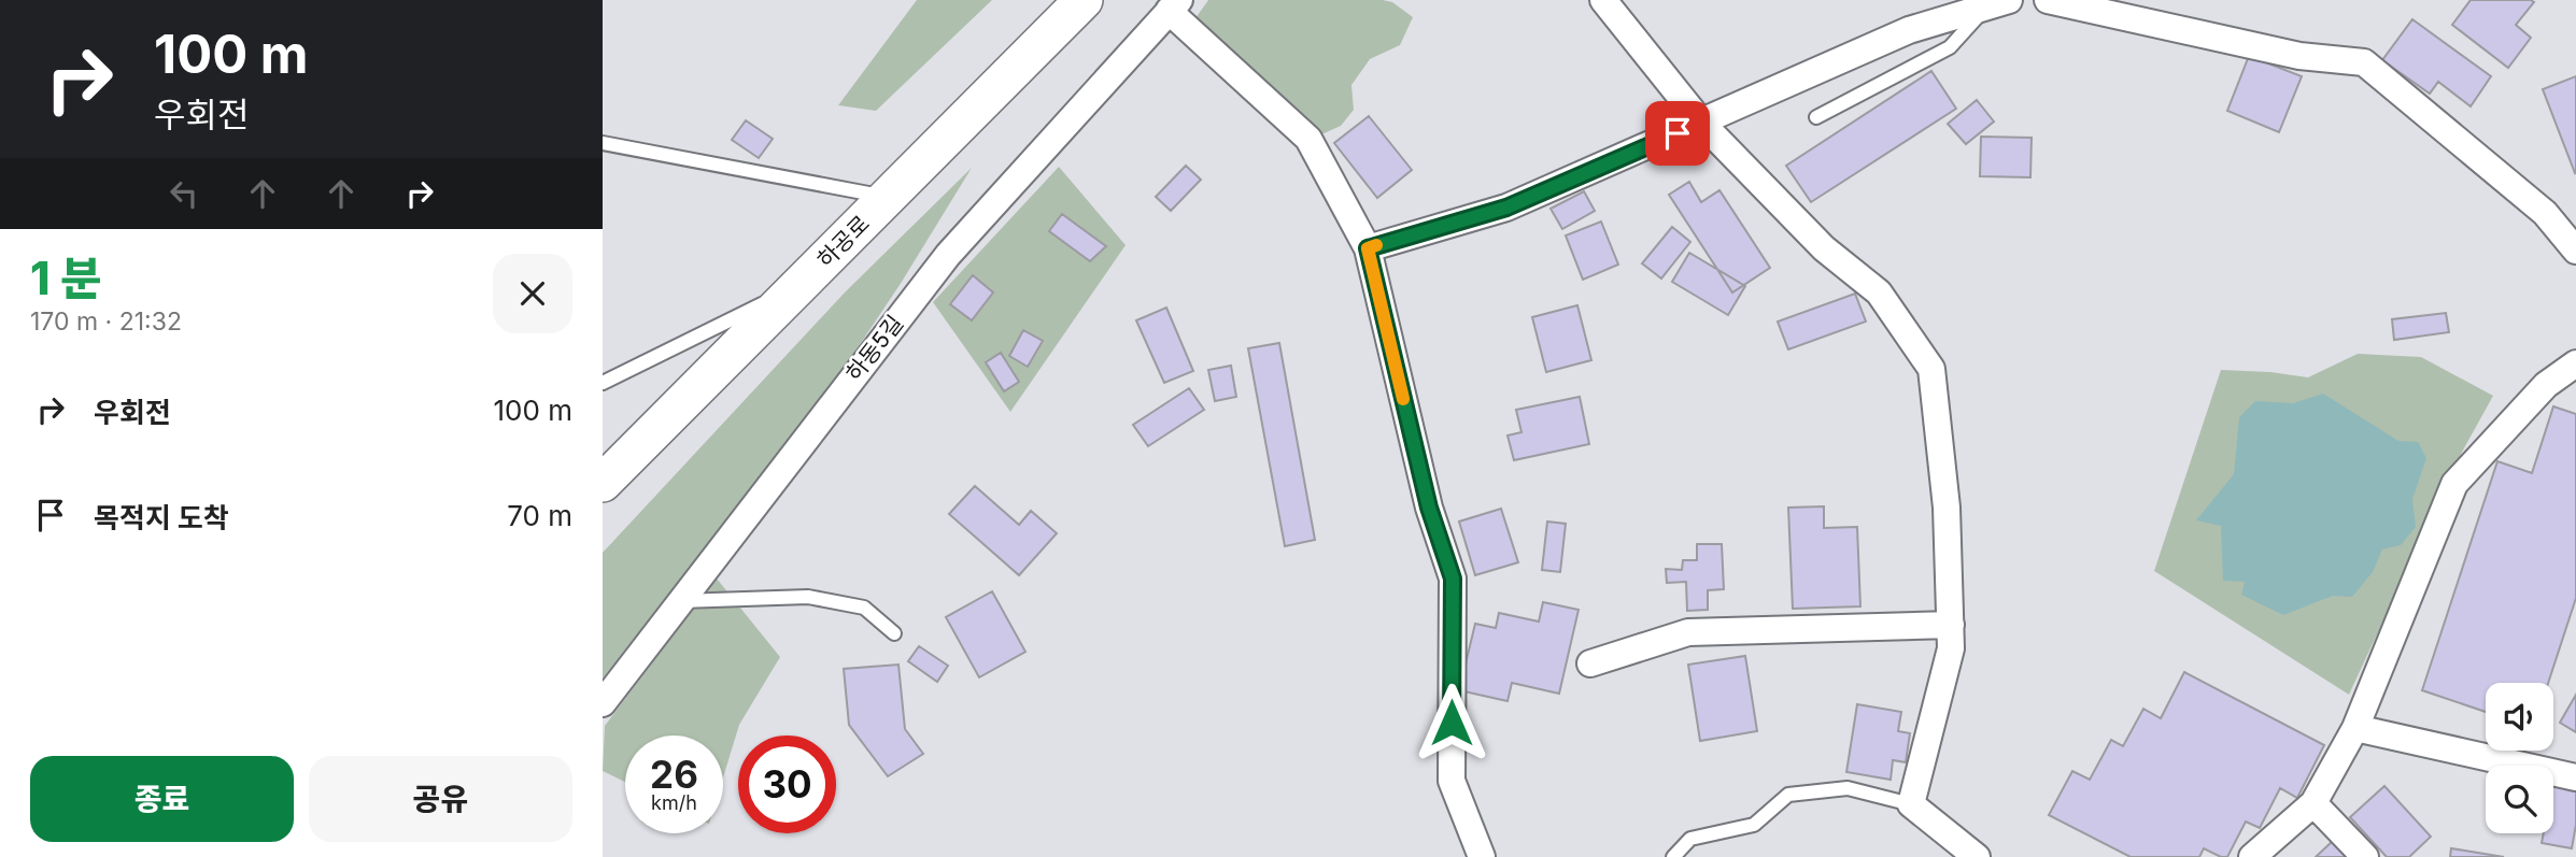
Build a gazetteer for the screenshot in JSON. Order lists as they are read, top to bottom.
{
  "streets": {
    "main road": ["하공로"],
    "street": ["하동5길"]
  },
  "page": {
    "turn": ["100 m", "우회전"],
    "heading": ["1 분", "170 m · 21:32"],
    "list": [
      {
        "name": "우회전",
        "value": "100 m"
      },
      {
        "name": "목적지 도착",
        "value": "70 m"
      }
    ],
    "speed": "26 km/h",
    "limit": "30",
    "buttons": ["종료", "공유"]
  }
}
